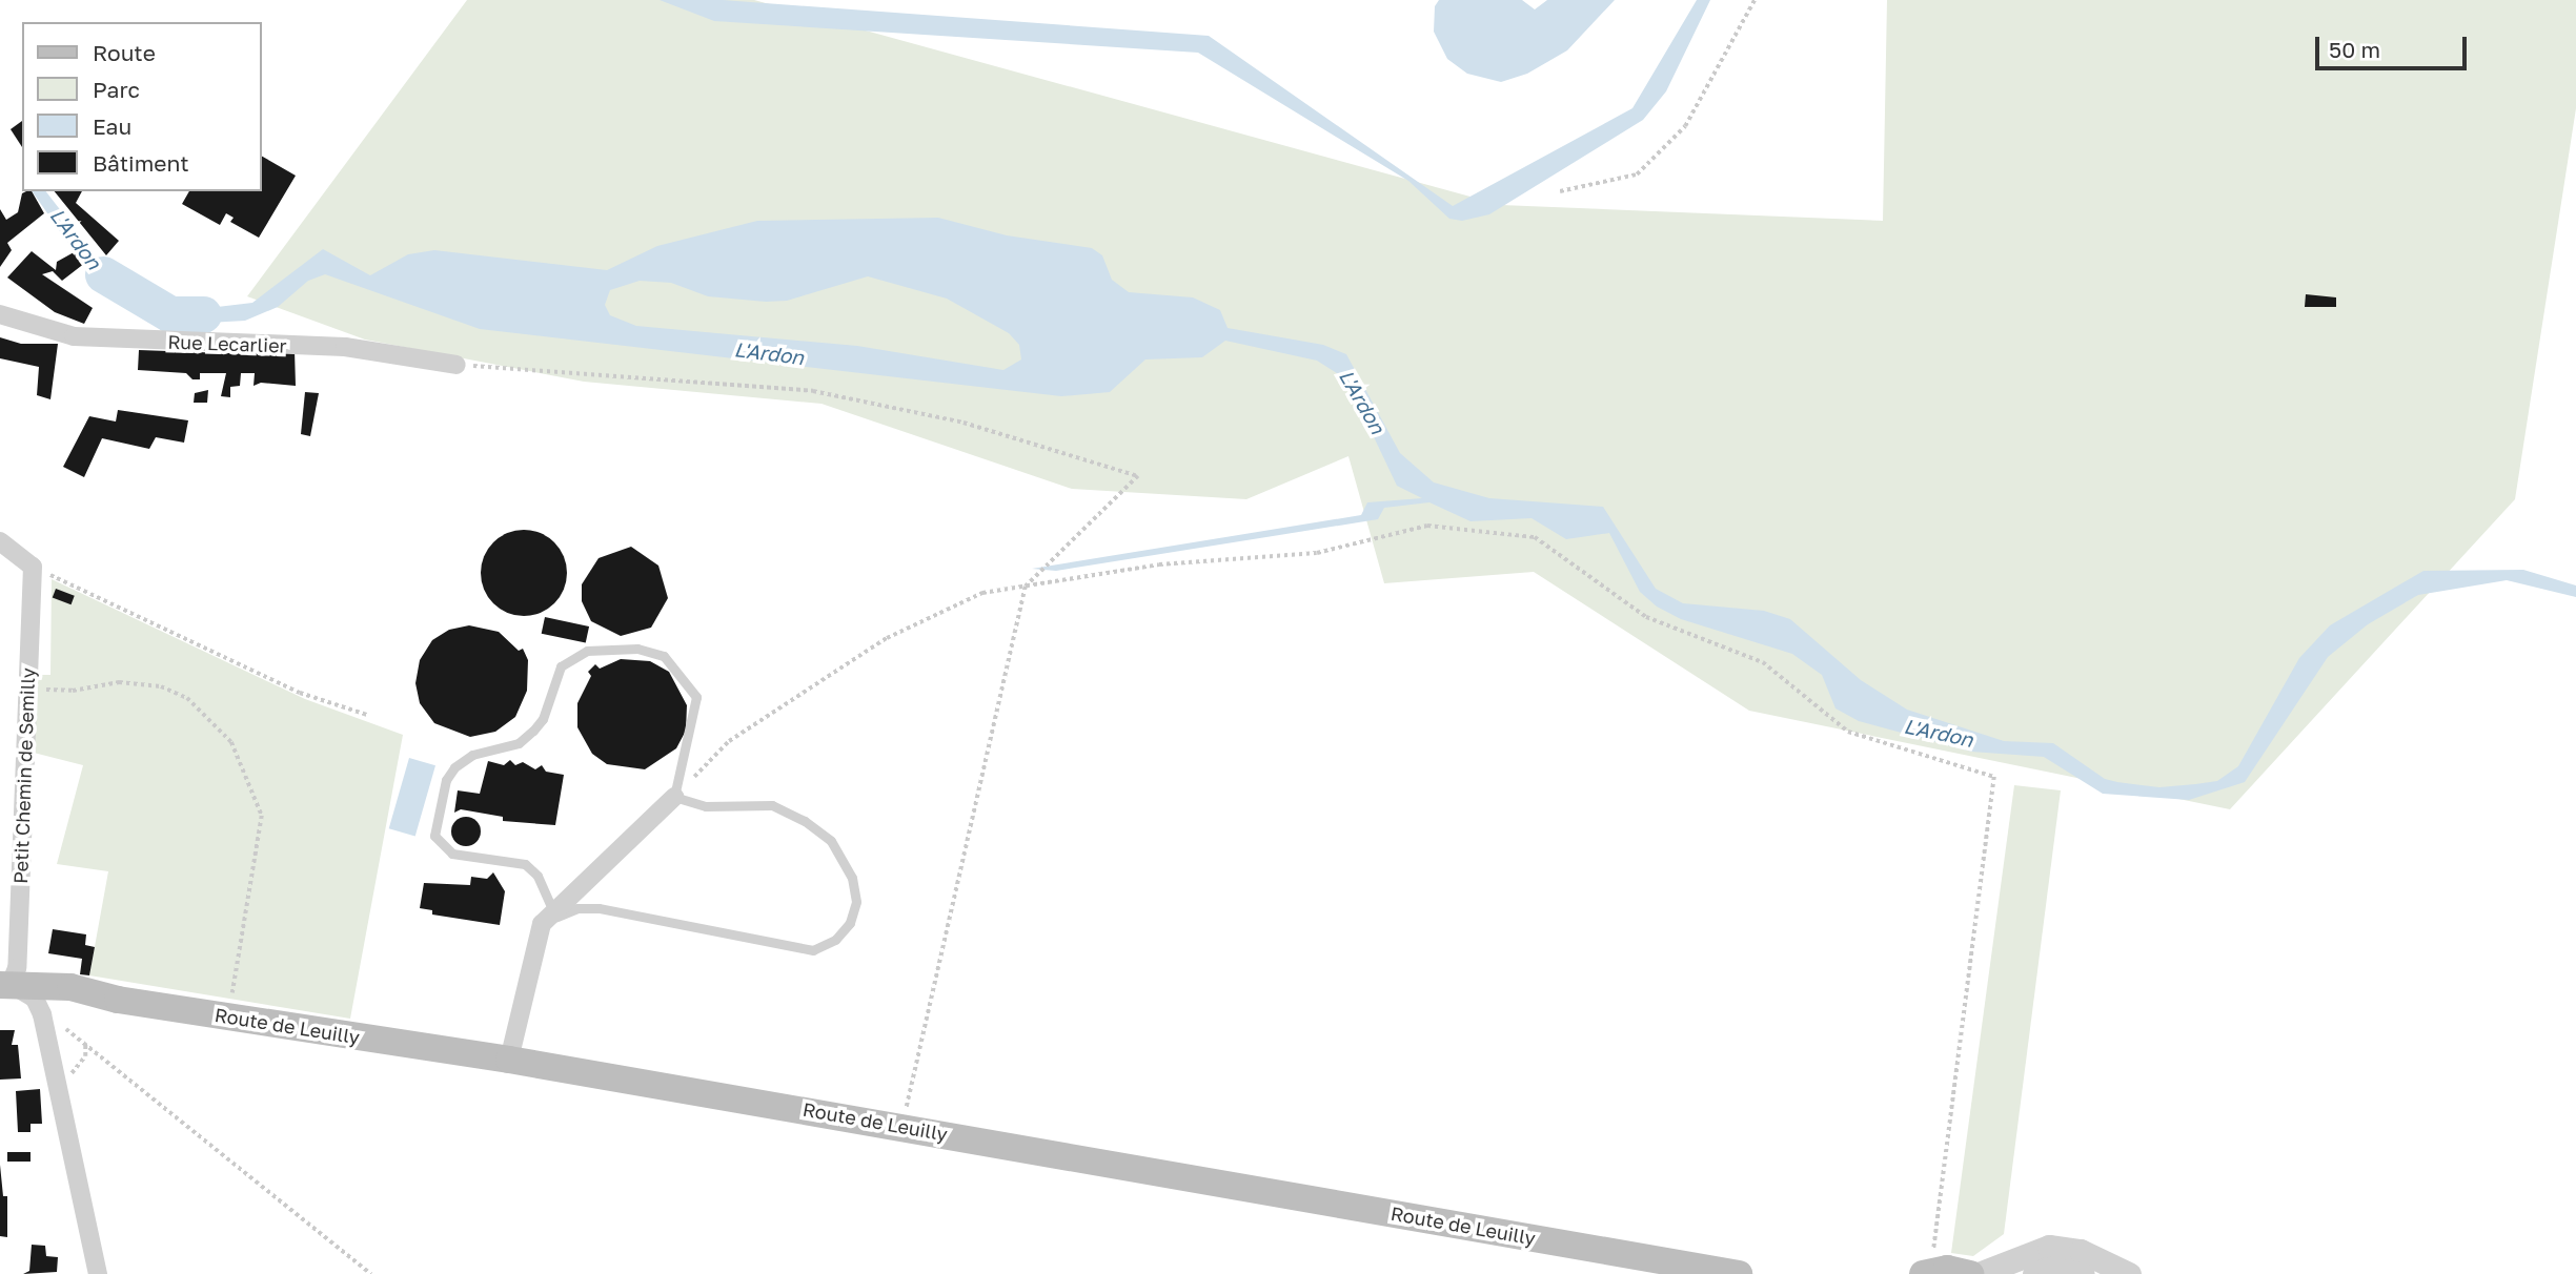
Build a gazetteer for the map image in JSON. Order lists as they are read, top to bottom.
{
  "streets": {
    "main road": ["Route de Leuilly"],
    "street": ["Rue Lecarlier", "Petit Chemin de Semilly"]
  },
  "crossings": [
    ["Petit Chemin de Semilly", "Route de Leuilly"]
  ],
  "water": ["L'Ardon"],
  "legend": [
    "Route",
    "Parc",
    "Eau",
    "Bâtiment"
  ],
  "scale_bar": "50 m"
}
